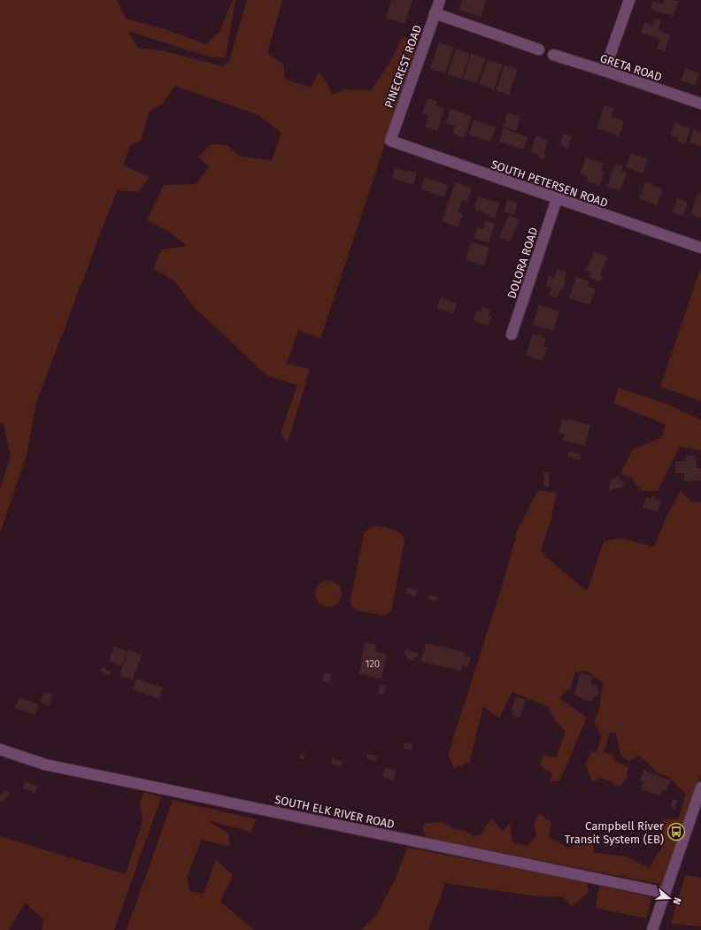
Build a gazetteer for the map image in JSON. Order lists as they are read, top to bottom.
{
  "streets": {
    "street": [
      "PINECREST ROAD",
      "GRETA ROAD",
      "SOUTH PETERSEN ROAD",
      "DOLORA ROAD",
      "SOUTH ELK RIVER ROAD"
    ]
  },
  "crossings": [
    ["PINECREST ROAD", "SOUTH PETERSEN ROAD"],
    ["SOUTH PETERSEN ROAD", "DOLORA ROAD"]
  ],
  "places": {
    "bus stop": ["Campbell River Transit System (EB)"]
  },
  "house_numbers": ["120"],
  "north": "right"
}
